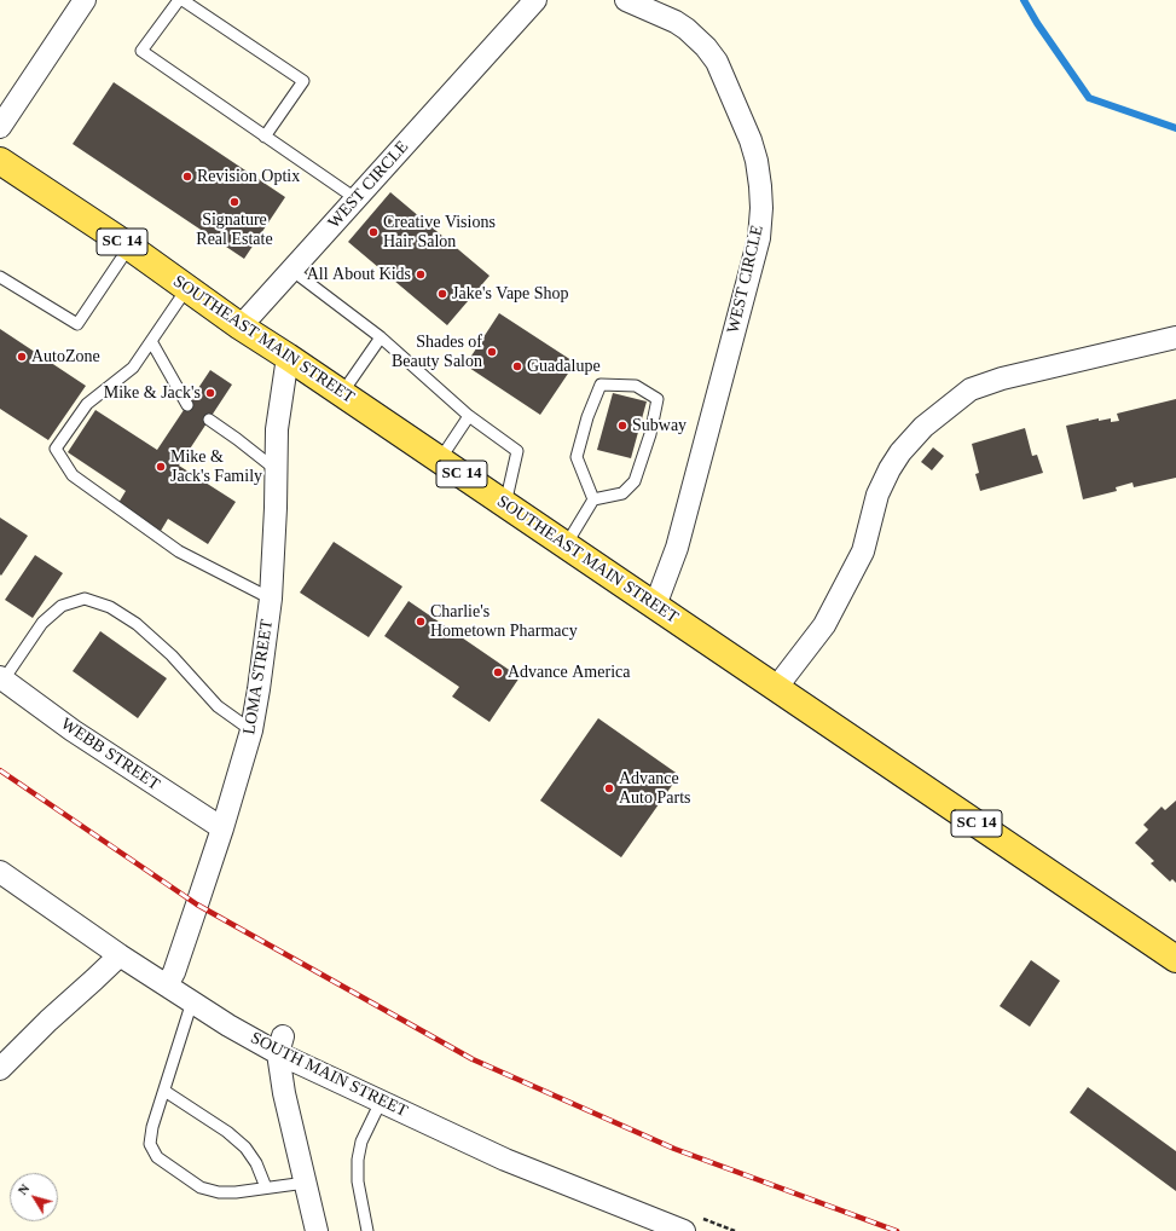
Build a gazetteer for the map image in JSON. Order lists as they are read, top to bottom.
{
  "streets": {
    "main road": ["SC 14", "SOUTHEAST MAIN STREET"],
    "street": [
      "WEST CIRCLE",
      "LOMA STREET",
      "WEBB STREET",
      "SOUTH MAIN STREET"
    ]
  },
  "crossings": [
    ["WEST CIRCLE", "SOUTHEAST MAIN STREET"],
    ["SOUTHEAST MAIN STREET", "LOMA STREET"],
    ["LOMA STREET", "WEBB STREET"],
    ["LOMA STREET", "SOUTH MAIN STREET"]
  ],
  "places": [
    "Revision Optix",
    "Signature Real Estate",
    "Creative Visions Hair Salon",
    "All About Kids",
    "Jake's Vape Shop",
    "Shades of Beauty Salon",
    "AutoZone",
    "Guadalupe",
    "Mike & Jack's",
    "Subway",
    "Mike & Jack's Family",
    "Charlie's Hometown Pharmacy",
    "Advance America",
    "Advance Auto Parts"
  ],
  "north": "top left"
}
